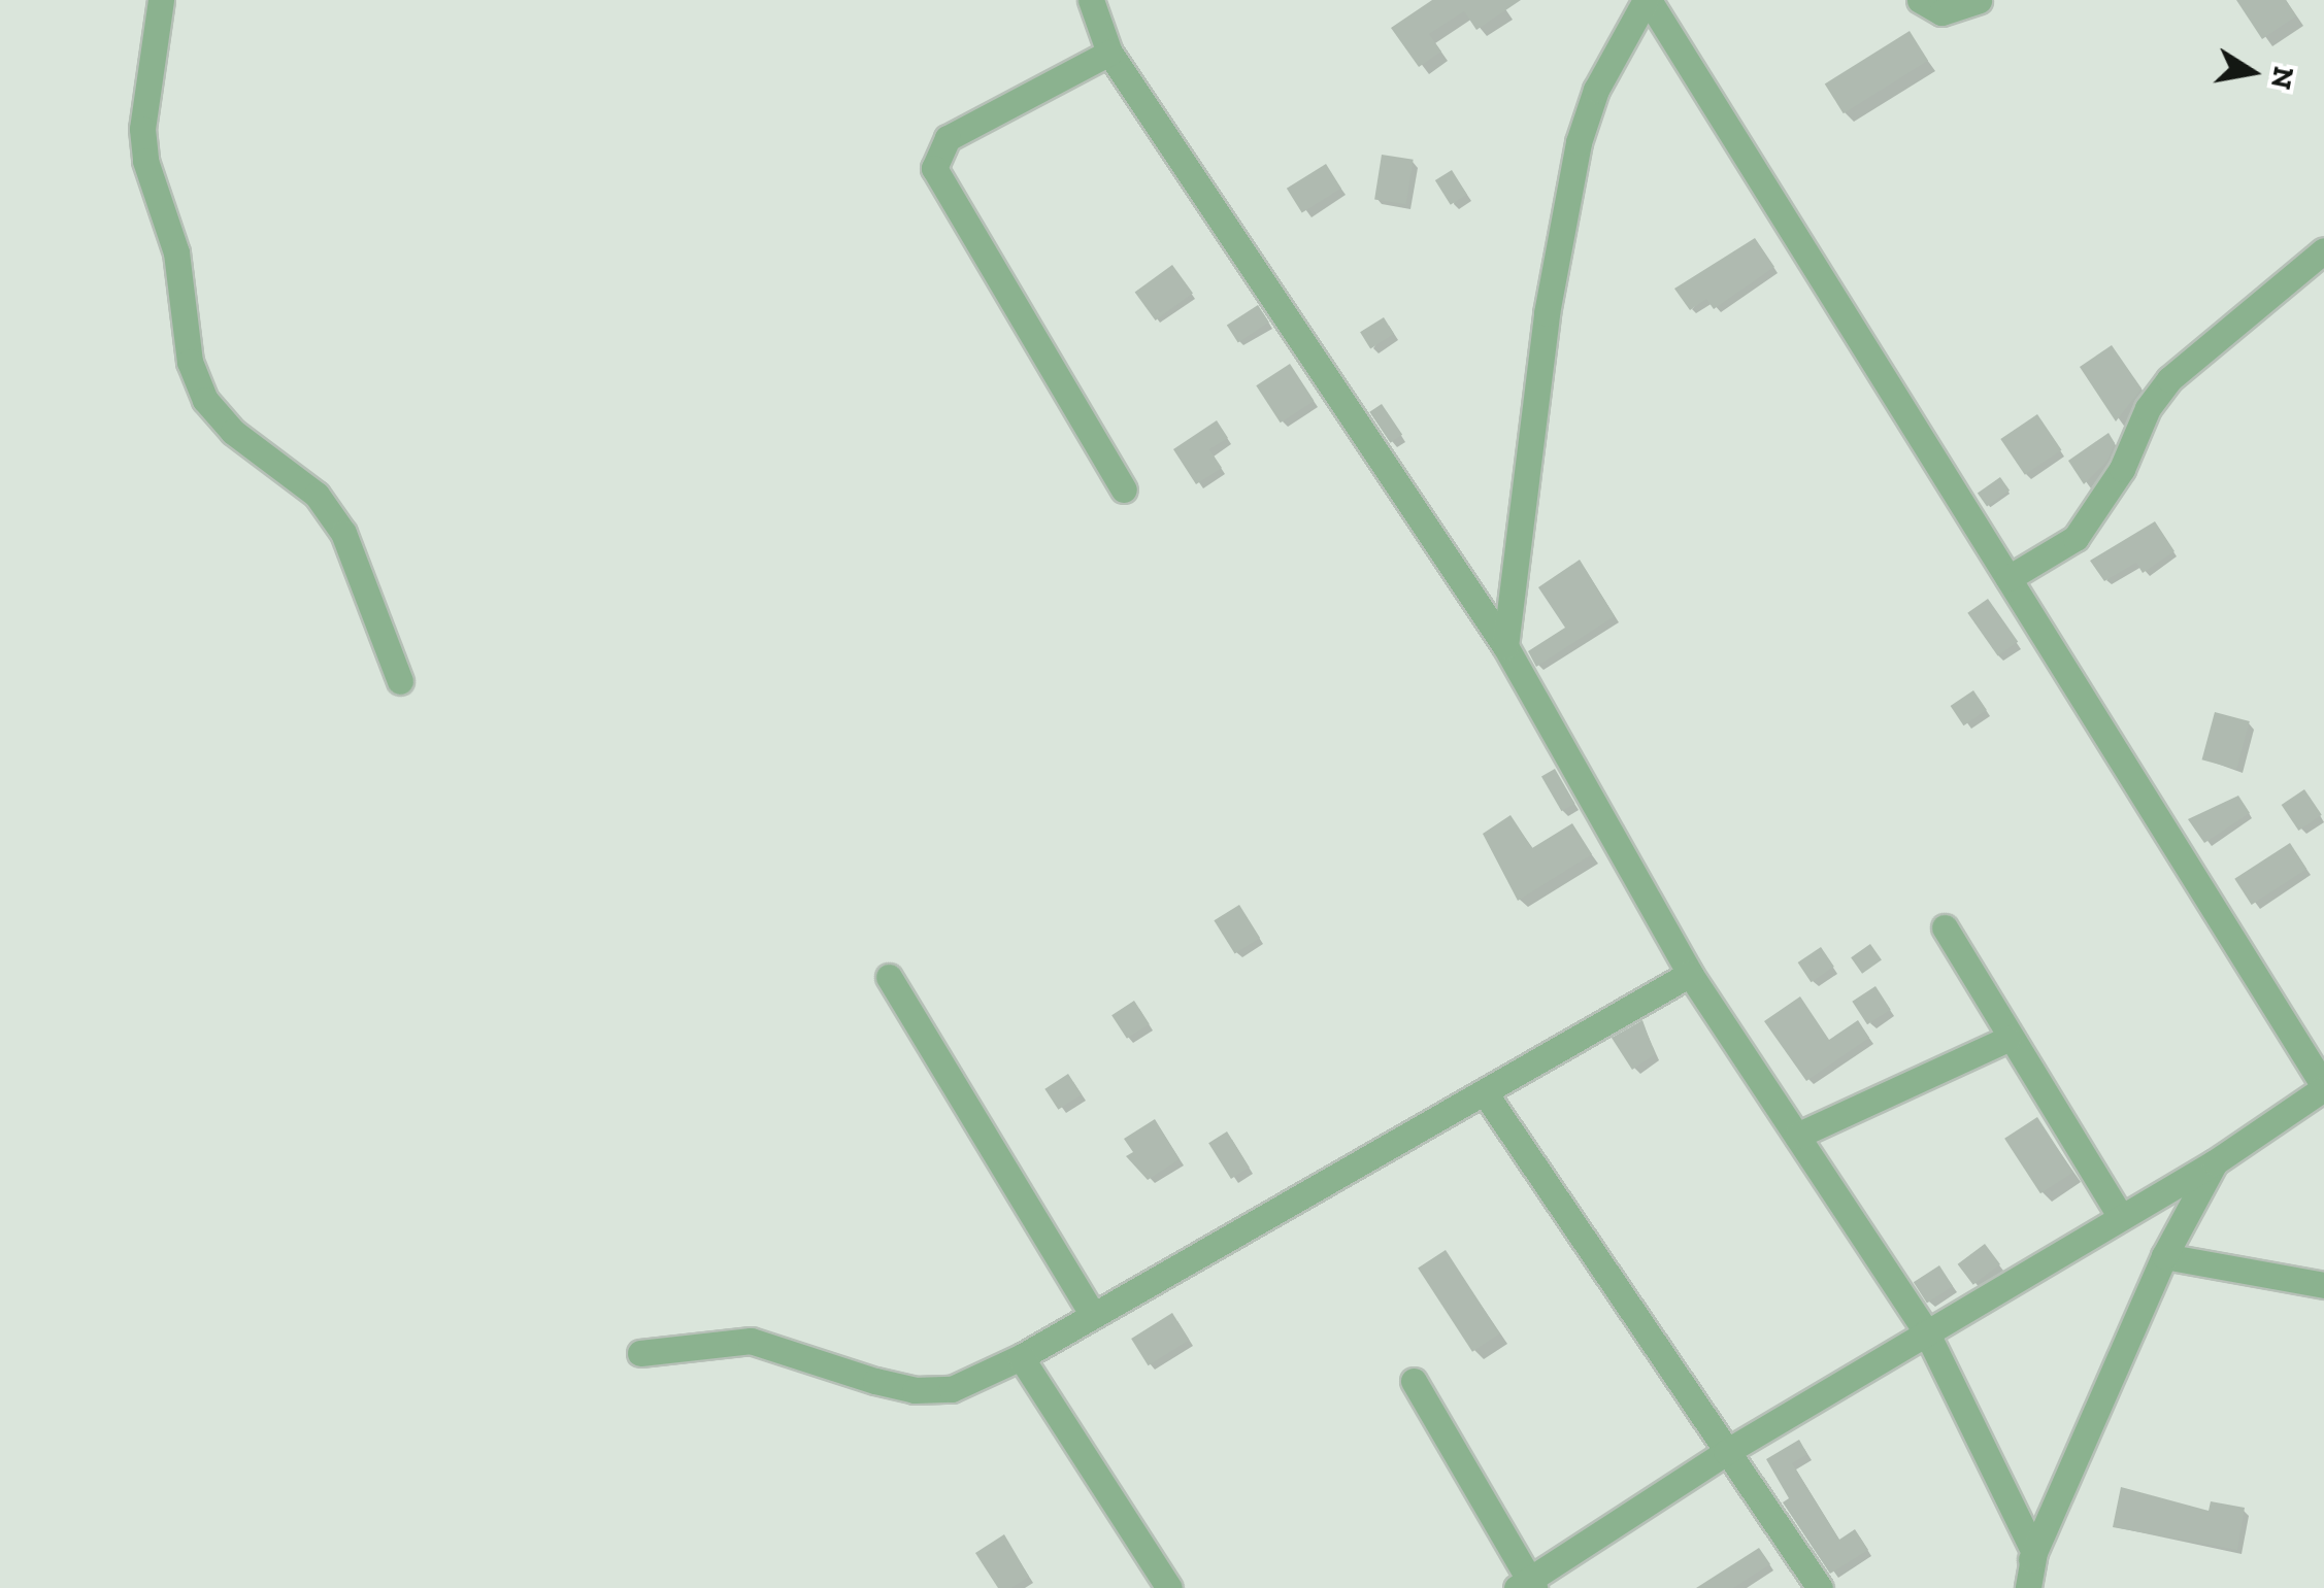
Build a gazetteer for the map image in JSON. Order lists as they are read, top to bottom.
{
  "north": "right"
}
